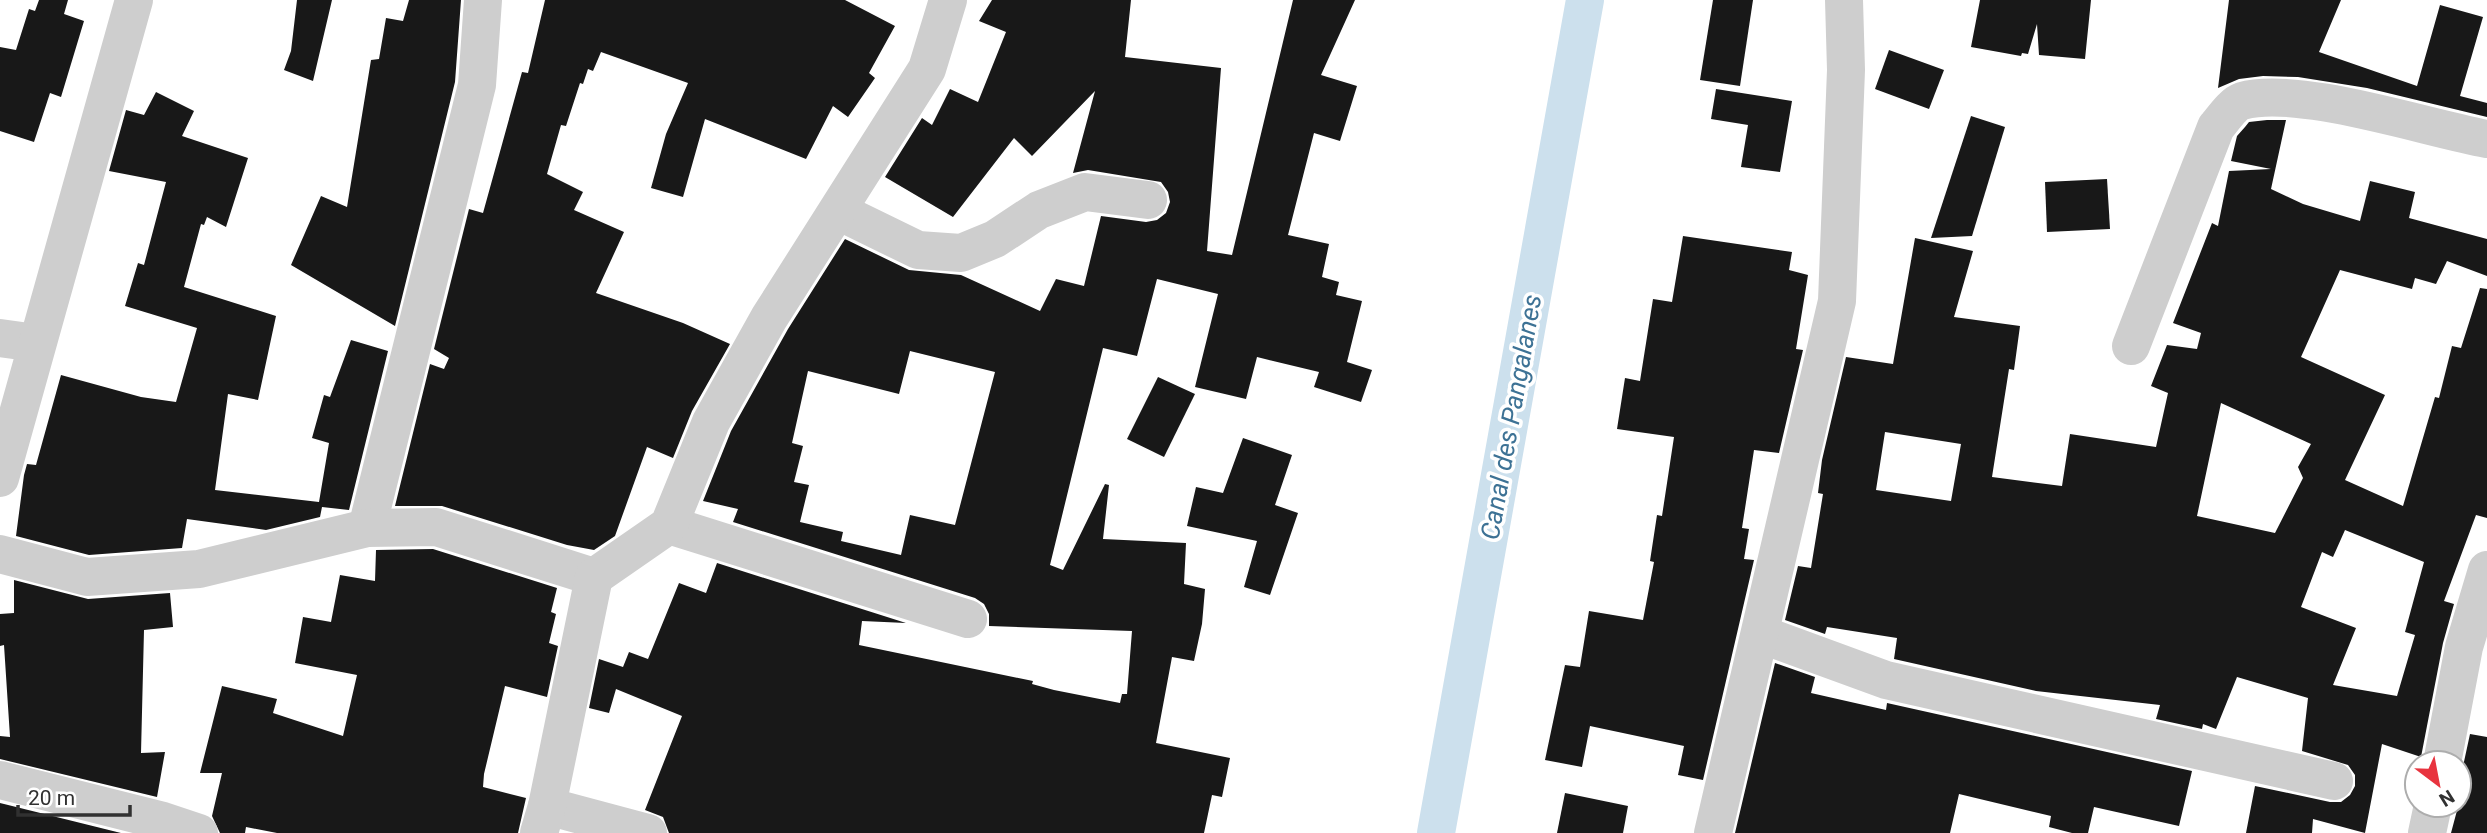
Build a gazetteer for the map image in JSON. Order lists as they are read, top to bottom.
{
  "water": ["Canal des Pangalanes"],
  "scale_bar": "20 m",
  "north": "bottom right"
}
